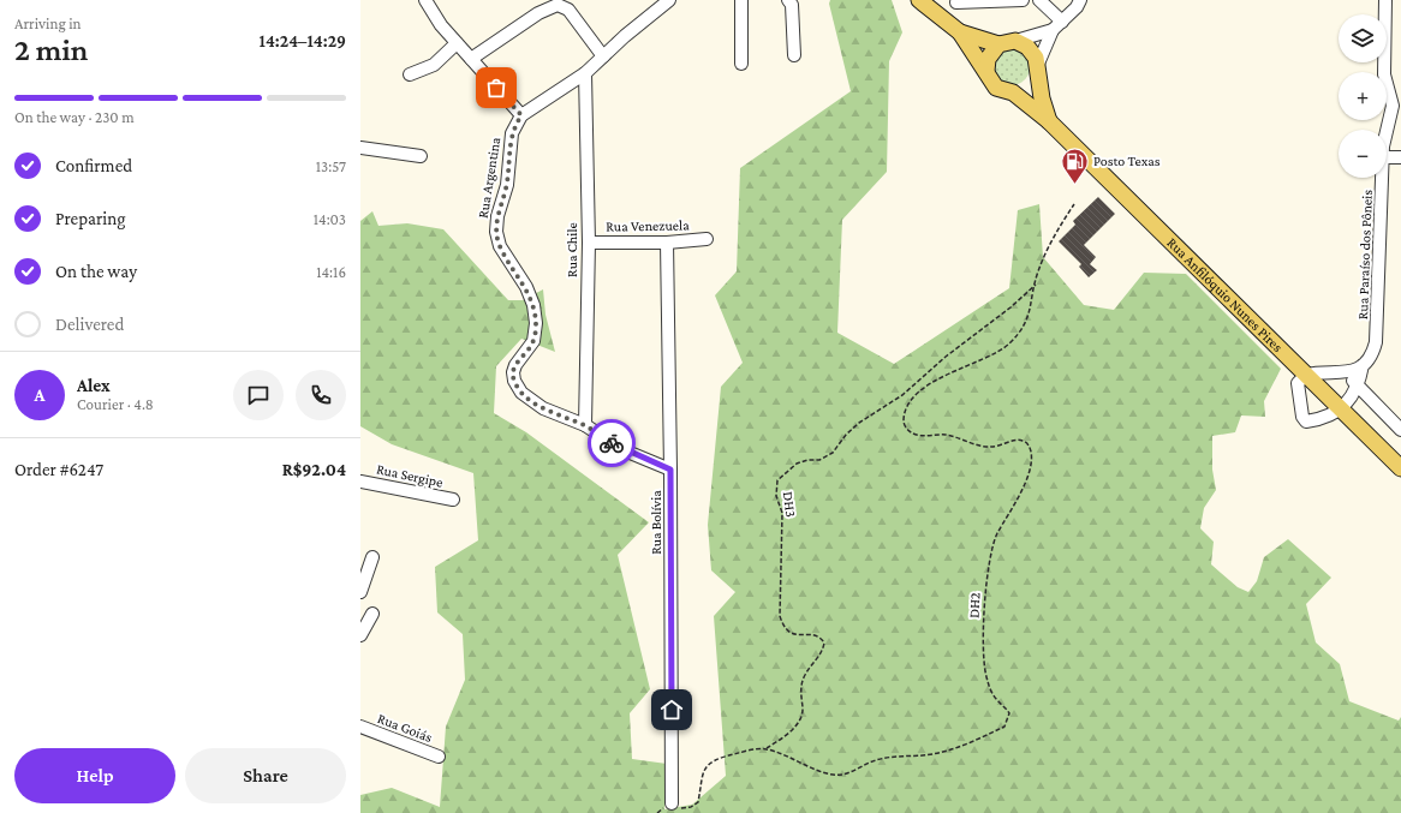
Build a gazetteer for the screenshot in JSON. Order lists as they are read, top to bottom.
{
  "streets": {
    "main road": ["Rua Anfilóquio Nunes Pires"],
    "street": [
      "Rua Argentina",
      "Rua Venezuela",
      "Rua Chile",
      "Rua Paraíso dos Pôneis",
      "Rua Sergipe",
      "Rua Bolívia",
      "Rua Goiás"
    ],
    "path": ["DH3", "DH2"]
  },
  "crossings": [
    ["Rua Argentina", "Rua Chile"],
    ["Rua Argentina", "Rua Bolívia"],
    ["Rua Venezuela", "Rua Chile"],
    ["Rua Venezuela", "Rua Bolívia"],
    ["Rua Paraíso dos Pôneis", "Rua Anfilóquio Nunes Pires"],
    ["DH3", "DH2"],
    ["Rua Bolívia", "DH2"]
  ],
  "places": {
    "fuel station": ["Posto Texas"]
  },
  "page": {
    "heading": ["2 min", "Arriving in", "14:24–14:29"],
    "panel": [
      "Alex",
      "Courier · 4.8",
      "Order #6247",
      "R$92.04"
    ],
    "map_buttons": ["+", "−"],
    "bar": "On the way · 230 m",
    "list": [
      ["Confirmed", "13:57"],
      ["Preparing", "14:03"],
      ["On the way", "14:16"],
      "Delivered"
    ],
    "round": "A",
    "buttons": ["Help", "Share"]
  }
}
